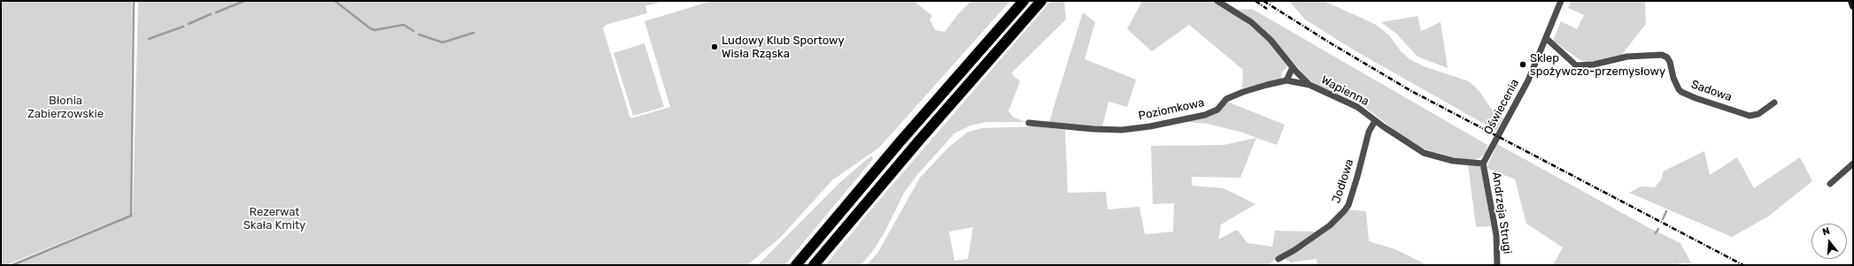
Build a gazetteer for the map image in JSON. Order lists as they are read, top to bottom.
{
  "streets": {
    "street": [
      "Wapienna",
      "Sadowa",
      "Oświecenia",
      "Poziomkowa",
      "Jodłowa",
      "Andrzeja Strugi"
    ]
  },
  "crossings": [
    ["Wapienna", "Oświecenia"],
    ["Wapienna", "Poziomkowa"],
    ["Wapienna", "Jodłowa"],
    ["Wapienna", "Andrzeja Strugi"],
    ["Sadowa", "Oświecenia"],
    ["Oświecenia", "Andrzeja Strugi"]
  ],
  "parks": ["Błonia Zabierzowskie", "Rezerwat Skała Kmity"],
  "places": ["Ludowy Klub Sportowy Wisła Rząska", "Sklep spożywczo-przemysłowy"],
  "north": "top"
}
